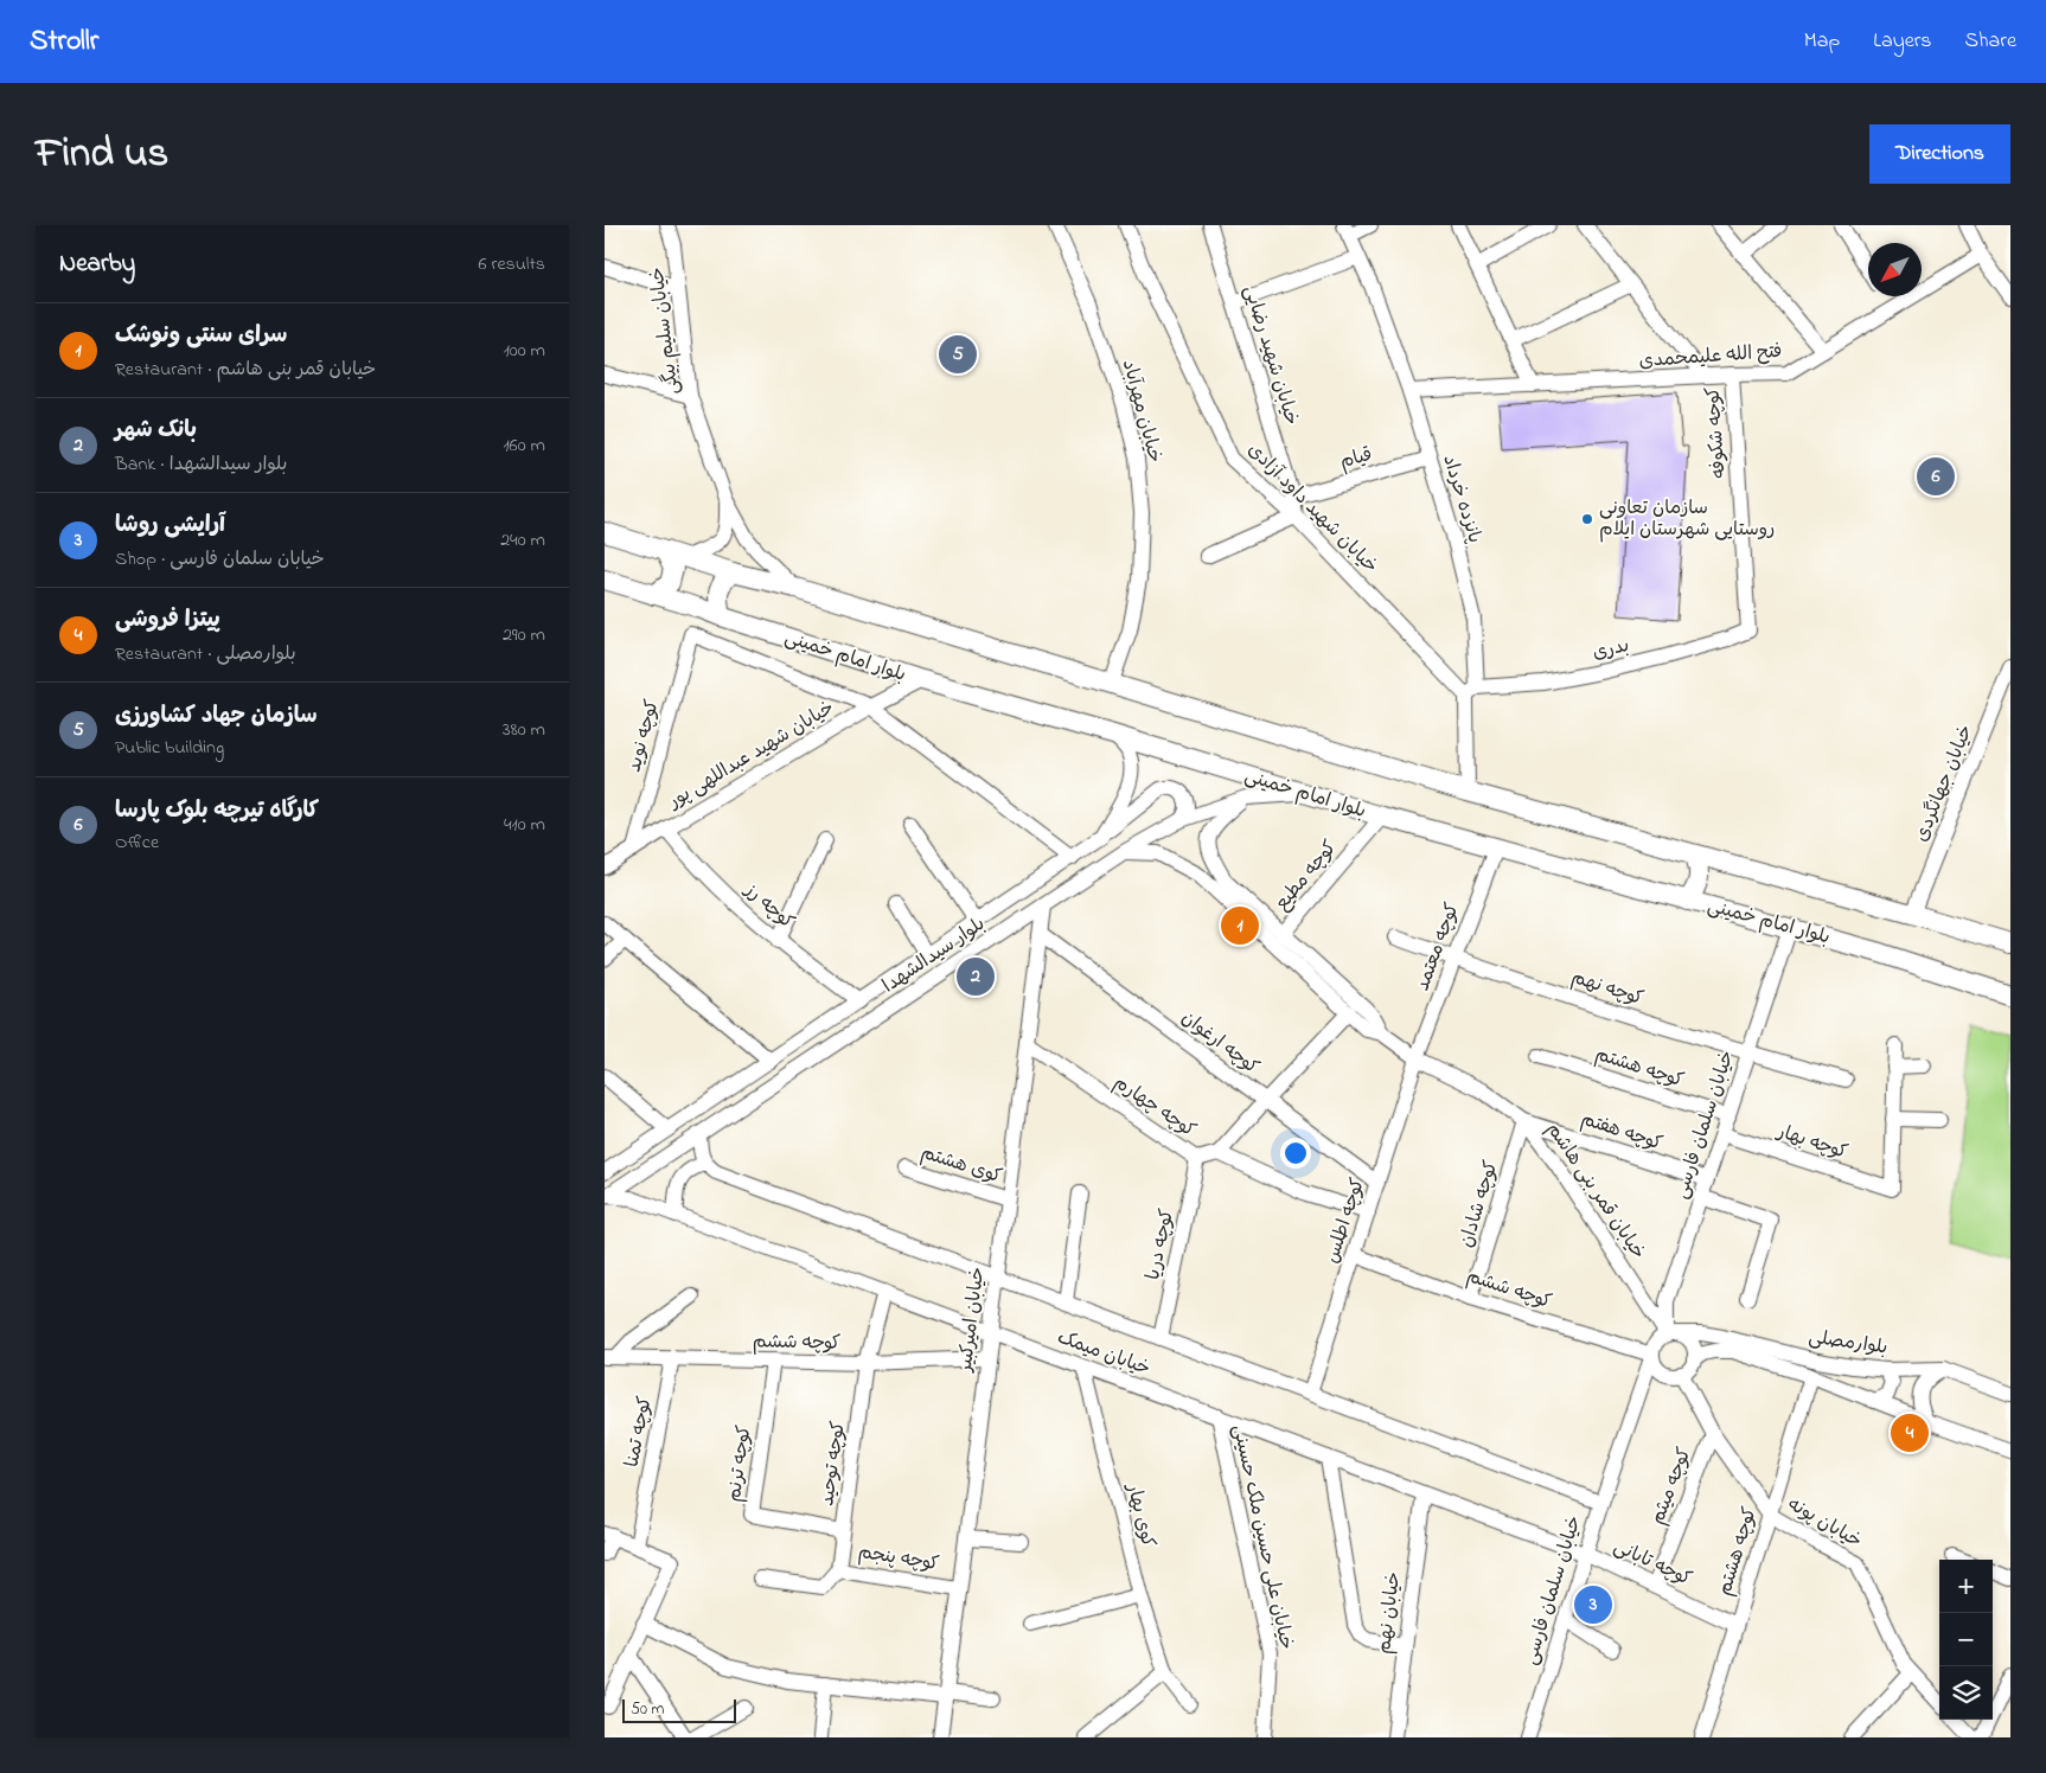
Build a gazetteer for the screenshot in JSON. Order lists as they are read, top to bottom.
{
  "streets": {
    "main road": ["بلوار امام خمینی"],
    "street": [
      "خیابان سلیم بیگی",
      "خیابان شهید رضایی",
      "فتح الله علیمحمدی",
      "خیابان مهرآباد",
      "کوچه شکوفه",
      "قیام",
      "پانزده خرداد",
      "خیابان شهید داود آزادی",
      "بدری",
      "کوچه نوید",
      "خیابان شهید عبداللهی پور",
      "خیابان جهانگردی",
      "کوچه مطیع",
      "کوچه رز",
      "کوچه معتمد",
      "بلوار سیدالشهدا",
      "کوچه نهم",
      "کوچه ارغوان",
      "کوچه هشتم",
      "کوچه چهارم",
      "خیابان سلمان فارسی",
      "کوچه هفتم",
      "کوچه بهار",
      "کوی هشتم",
      "خیابان قمر بنی هاشم",
      "کوچه شادان",
      "کوچه اطلس",
      "کوچه دریا",
      "کوچه ششم",
      "خیابان امیرکبیر",
      "بلوارمصلی",
      "خیابان میمک",
      "کوچه تمنا",
      "کوچه ترنم",
      "کوچه توحید",
      "کوچه میثم",
      "کوی بهار",
      "خیابان پونه",
      "خیابان علی حسین ملک حسینی",
      "کوچه پنجم",
      "کوچه تابانی",
      "خیابان نهم"
    ]
  },
  "crossings": [
    ["خیابان شهید رضایی", "قیام"],
    ["خیابان شهید رضایی", "خیابان شهید داود آزادی"],
    ["فتح الله علیمحمدی", "کوچه شکوفه"],
    ["فتح الله علیمحمدی", "پانزده خرداد"],
    ["کوچه شکوفه", "بدری"],
    ["قیام", "پانزده خرداد"],
    ["پانزده خرداد", "خیابان شهید داود آزادی"],
    ["پانزده خرداد", "بدری"],
    ["خیابان شهید داود آزادی", "بدری"],
    ["بلوار امام خمینی", "خیابان شهید عبداللهی پور"],
    ["بلوار امام خمینی", "کوچه مطیع"],
    ["بلوار امام خمینی", "کوچه معتمد"],
    ["بلوار امام خمینی", "بلوار سیدالشهدا"],
    ["بلوار امام خمینی", "خیابان سلمان فارسی"],
    ["کوچه نوید", "خیابان شهید عبداللهی پور"],
    ["خیابان شهید عبداللهی پور", "کوچه رز"],
    ["کوچه مطیع", "خیابان قمر بنی هاشم"],
    ["کوچه رز", "بلوار سیدالشهدا"],
    ["کوچه معتمد", "کوچه نهم"],
    ["کوچه معتمد", "خیابان قمر بنی هاشم"],
    ["کوچه معتمد", "کوچه اطلس"],
    ["بلوار سیدالشهدا", "خیابان قمر بنی هاشم"],
    ["بلوار سیدالشهدا", "خیابان امیرکبیر"],
    ["بلوار سیدالشهدا", "خیابان میمک"],
    ["کوچه نهم", "خیابان سلمان فارسی"],
    ["کوچه ارغوان", "کوچه اطلس"],
    ["کوچه ارغوان", "خیابان امیرکبیر"],
    ["کوچه هشتم", "خیابان سلمان فارسی"],
    ["کوچه هشتم", "بلوارمصلی"],
    ["کوچه هشتم", "خیابان پونه"],
    ["کوچه هشتم", "کوچه تابانی"],
    ["کوچه چهارم", "کوچه دریا"],
    ["کوچه چهارم", "خیابان امیرکبیر"],
    ["خیابان سلمان فارسی", "کوچه هفتم"],
    ["خیابان سلمان فارسی", "کوچه بهار"],
    ["خیابان سلمان فارسی", "خیابان قمر بنی هاشم"],
    ["خیابان سلمان فارسی", "کوچه ششم"],
    ["خیابان سلمان فارسی", "بلوارمصلی"],
    ["خیابان سلمان فارسی", "خیابان میمک"],
    ["خیابان سلمان فارسی", "خیابان پونه"],
    ["خیابان سلمان فارسی", "کوچه تابانی"],
    ["کوچه هفتم", "خیابان قمر بنی هاشم"],
    ["کوچه هفتم", "کوچه شادان"],
    ["کوی هشتم", "خیابان امیرکبیر"],
    ["خیابان قمر بنی هاشم", "کوچه شادان"],
    ["خیابان قمر بنی هاشم", "کوچه اطلس"],
    ["خیابان قمر بنی هاشم", "کوچه ششم"],
    ["خیابان قمر بنی هاشم", "بلوارمصلی"],
    ["خیابان قمر بنی هاشم", "خیابان پونه"],
    ["کوچه شادان", "کوچه ششم"],
    ["کوچه اطلس", "کوچه ششم"],
    ["کوچه اطلس", "خیابان میمک"],
    ["کوچه دریا", "خیابان میمک"],
    ["کوچه ششم", "خیابان امیرکبیر"],
    ["کوچه ششم", "بلوارمصلی"],
    ["کوچه ششم", "کوچه تمنا"],
    ["کوچه ششم", "کوچه ترنم"],
    ["کوچه ششم", "کوچه توحید"],
    ["کوچه ششم", "خیابان پونه"],
    ["خیابان امیرکبیر", "خیابان میمک"],
    ["خیابان امیرکبیر", "کوچه پنجم"],
    ["بلوارمصلی", "خیابان پونه"],
    ["خیابان میمک", "کوچه توحید"],
    ["خیابان میمک", "کوی بهار"],
    ["خیابان میمک", "خیابان علی حسین ملک حسینی"],
    ["خیابان میمک", "کوچه تابانی"],
    ["خیابان میمک", "خیابان نهم"],
    ["کوچه ترنم", "کوچه توحید"],
    ["کوچه توحید", "کوچه پنجم"],
    ["کوچه میثم", "خیابان پونه"],
    ["کوچه میثم", "کوچه تابانی"]
  ],
  "places": ["سازمان تعاونی روستایی شهرستان ایلام"],
  "scale_bar": "50 m",
  "north": "bottom left",
  "page": {
    "header": "Strollr",
    "nav": ["Map", "Layers", "Share"],
    "title": "Find us",
    "buttons": "Directions",
    "heading": ["Nearby", "6 results"],
    "list": [
      {
        "mark": "1",
        "name": "سرای سنتی ونوشک",
        "note": "Restaurant · خیابان قمر بنی هاشم",
        "value": "100 m"
      },
      {
        "mark": "2",
        "name": "بانک شهر",
        "note": "Bank · بلوار سیدالشهدا",
        "value": "160 m"
      },
      {
        "mark": "3",
        "name": "آرایشی روشا",
        "note": "Shop · خیابان سلمان فارسی",
        "value": "240 m"
      },
      {
        "mark": "4",
        "name": "پیتزا فروشی",
        "note": "Restaurant · بلوارمصلی",
        "value": "290 m"
      },
      {
        "mark": "5",
        "name": "سازمان جهاد کشاورزی",
        "note": "Public building",
        "value": "380 m"
      },
      {
        "mark": "6",
        "name": "کارگاه تیرچه بلوک پارسا",
        "note": "Office",
        "value": "410 m"
      }
    ],
    "pins": [
      "5",
      "6",
      "1",
      "2",
      "4",
      "3"
    ],
    "map_buttons": ["+", "−"],
    "scale": "50 m"
  }
}
